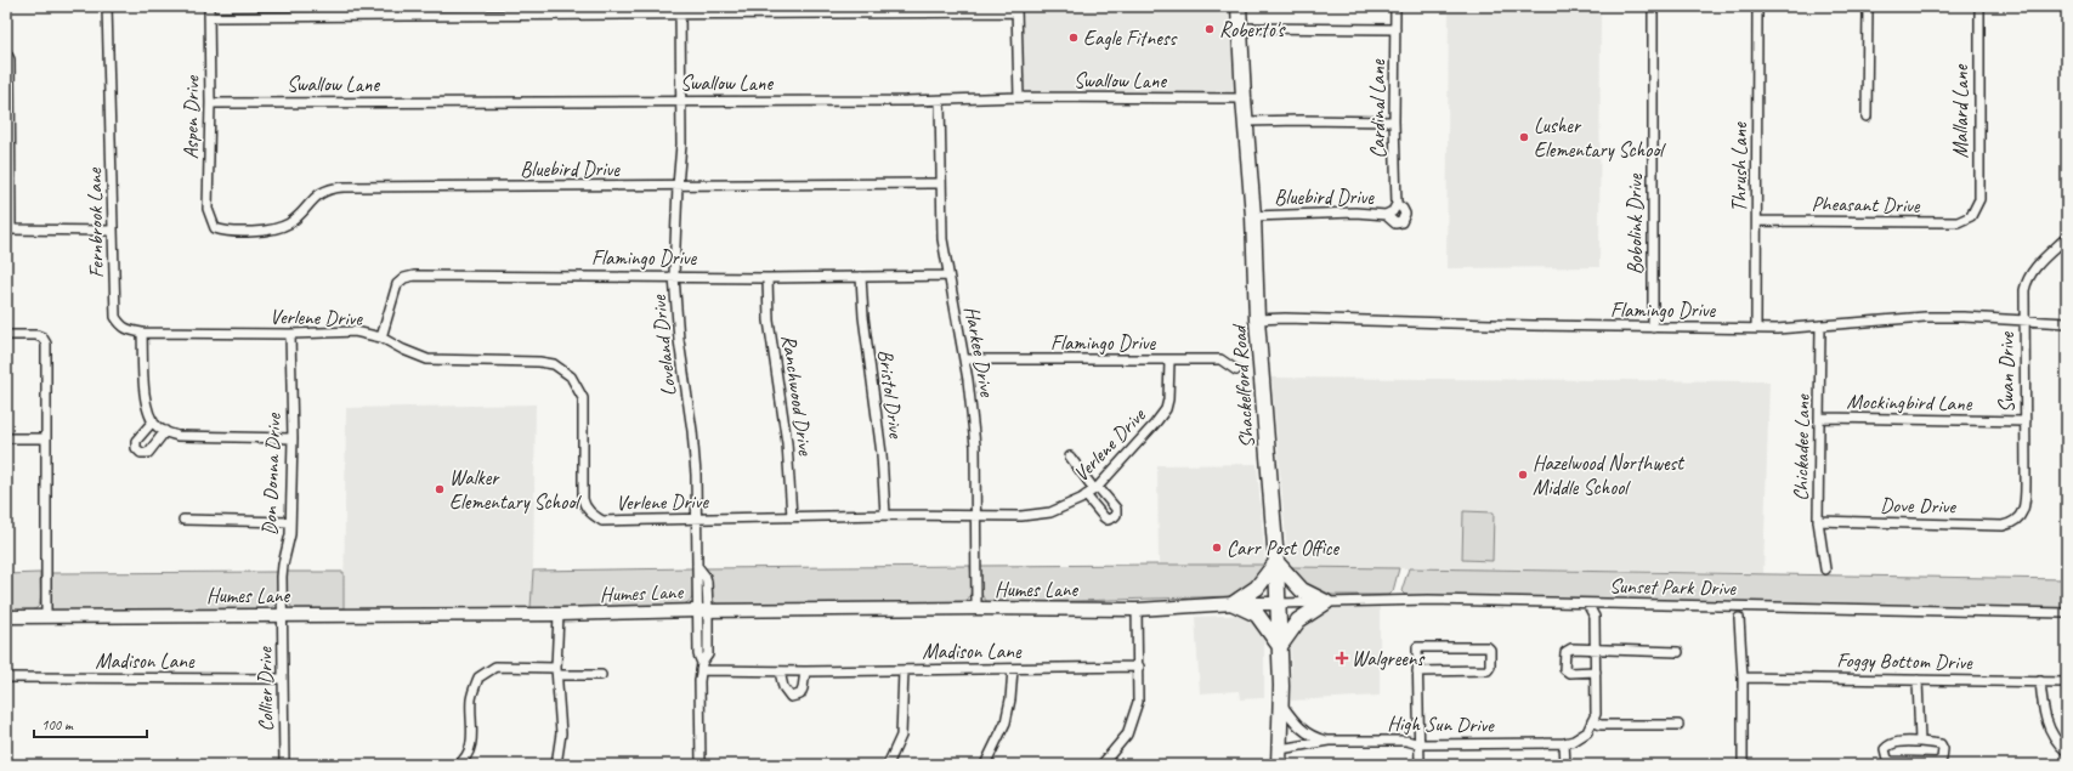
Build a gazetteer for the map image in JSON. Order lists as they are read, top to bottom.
{
  "streets": {
    "main road": ["Shackelford Road"],
    "street": [
      "Swallow Lane",
      "Cardinal Lane",
      "Mallard Lane",
      "Aspen Drive",
      "Thrush Lane",
      "Bluebird Drive",
      "Pheasant Drive",
      "Fernbrook Lane",
      "Bobolink Drive",
      "Flamingo Drive",
      "Verlene Drive",
      "Loveland Drive",
      "Harkee Drive",
      "Swan Drive",
      "Bristol Drive",
      "Ranchwood Drive",
      "Mockingbird Lane",
      "Chickadee Lane",
      "Don Donna Drive",
      "Dove Drive",
      "Sunset Park Drive",
      "Humes Lane",
      "Madison Lane",
      "Foggy Bottom Drive",
      "Collier Drive",
      "High Sun Drive"
    ]
  },
  "crossings": [
    ["Swallow Lane", "Aspen Drive"],
    ["Swallow Lane", "Loveland Drive"],
    ["Swallow Lane", "Harkee Drive"],
    ["Swallow Lane", "Shackelford Road"],
    ["Cardinal Lane", "Bluebird Drive"],
    ["Mallard Lane", "Pheasant Drive"],
    ["Aspen Drive", "Bluebird Drive"],
    ["Thrush Lane", "Pheasant Drive"],
    ["Thrush Lane", "Flamingo Drive"],
    ["Bluebird Drive", "Loveland Drive"],
    ["Bluebird Drive", "Harkee Drive"],
    ["Bluebird Drive", "Shackelford Road"],
    ["Fernbrook Lane", "Verlene Drive"],
    ["Bobolink Drive", "Flamingo Drive"],
    ["Flamingo Drive", "Verlene Drive"],
    ["Flamingo Drive", "Loveland Drive"],
    ["Flamingo Drive", "Harkee Drive"],
    ["Flamingo Drive", "Swan Drive"],
    ["Flamingo Drive", "Shackelford Road"],
    ["Flamingo Drive", "Bristol Drive"],
    ["Flamingo Drive", "Ranchwood Drive"],
    ["Flamingo Drive", "Chickadee Lane"],
    ["Verlene Drive", "Loveland Drive"],
    ["Verlene Drive", "Harkee Drive"],
    ["Verlene Drive", "Bristol Drive"],
    ["Verlene Drive", "Ranchwood Drive"],
    ["Verlene Drive", "Don Donna Drive"],
    ["Loveland Drive", "Humes Lane"],
    ["Loveland Drive", "Madison Lane"],
    ["Harkee Drive", "Humes Lane"],
    ["Swan Drive", "Mockingbird Lane"],
    ["Swan Drive", "Dove Drive"],
    ["Shackelford Road", "Sunset Park Drive"],
    ["Shackelford Road", "Humes Lane"],
    ["Shackelford Road", "High Sun Drive"],
    ["Mockingbird Lane", "Chickadee Lane"],
    ["Chickadee Lane", "Dove Drive"],
    ["Don Donna Drive", "Humes Lane"],
    ["Don Donna Drive", "Collier Drive"],
    ["Sunset Park Drive", "Humes Lane"],
    ["Humes Lane", "Collier Drive"],
    ["Madison Lane", "Collier Drive"]
  ],
  "places": {
    "other": [
      "Roberto's",
      "Eagle Fitness",
      "Lusher Elementary School",
      "Hazelwood Northwest Middle School",
      "Walker Elementary School",
      "Carr Post Office"
    ],
    "health": ["Walgreens"]
  },
  "scale_bar": "100 m"
}
